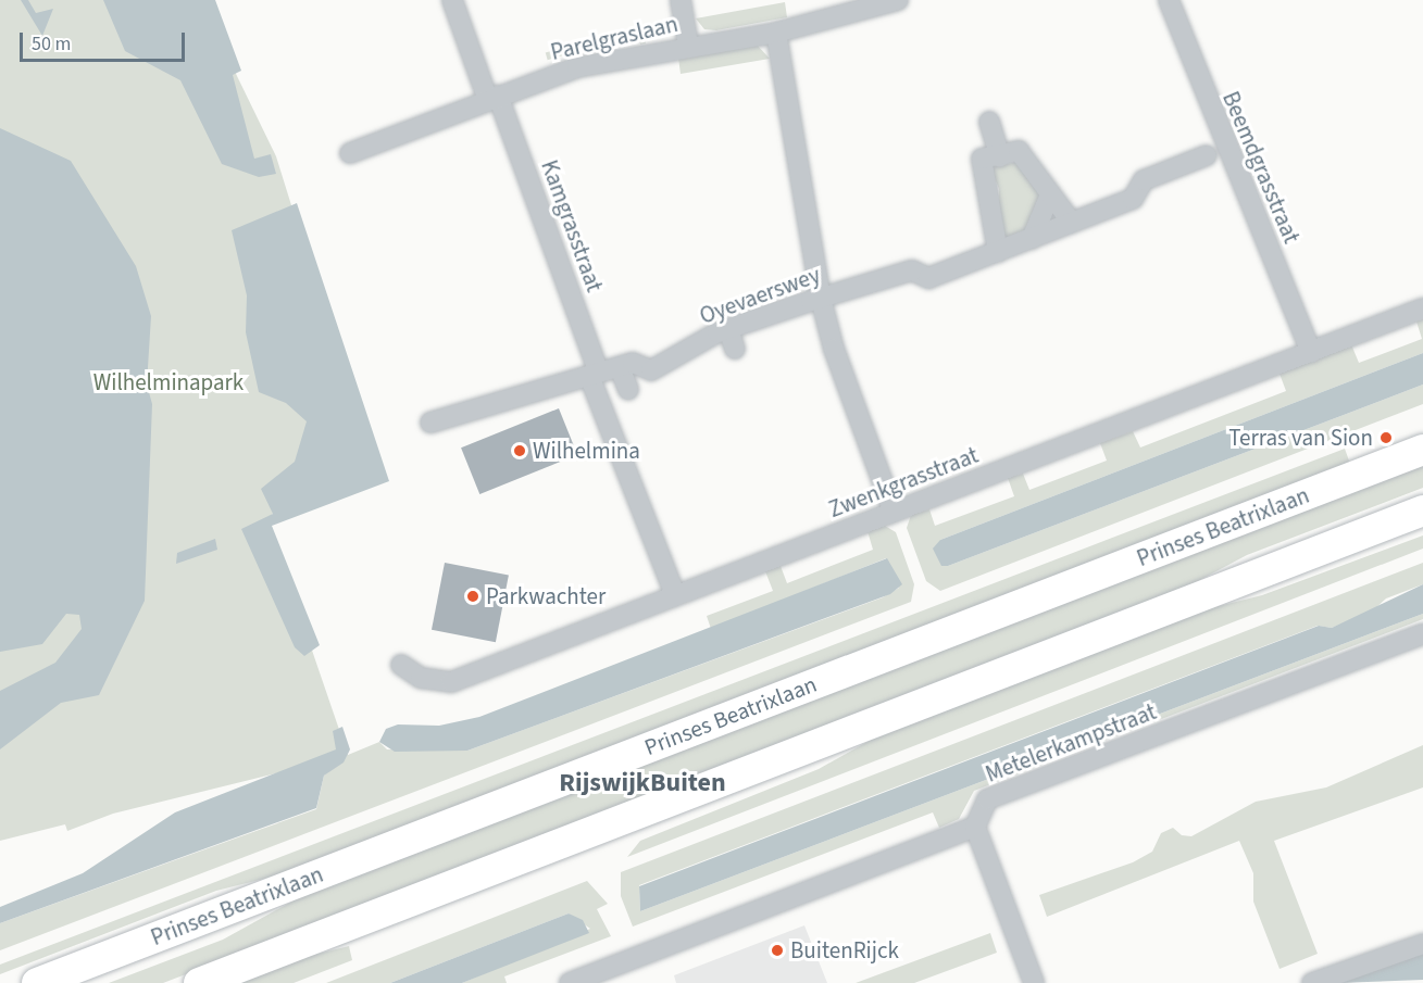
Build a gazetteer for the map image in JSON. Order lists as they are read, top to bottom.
{
  "streets": {
    "main road": ["Prinses Beatrixlaan"],
    "street": [
      "Parelgraslaan",
      "Beemdgrasstraat",
      "Kamgrasstraat",
      "Oyevaerswey",
      "Zwenkgrasstraat",
      "Metelerkampstraat"
    ]
  },
  "crossings": [
    ["Parelgraslaan", "Kamgrasstraat"],
    ["Beemdgrasstraat", "Zwenkgrasstraat"],
    ["Kamgrasstraat", "Oyevaerswey"],
    ["Kamgrasstraat", "Zwenkgrasstraat"]
  ],
  "districts": ["RijswijkBuiten"],
  "parks": ["Wilhelminapark"],
  "places": [
    "Terras van Sion",
    "Wilhelmina",
    "Parkwachter",
    "BuitenRijck"
  ],
  "scale_bar": "50 m"
}
